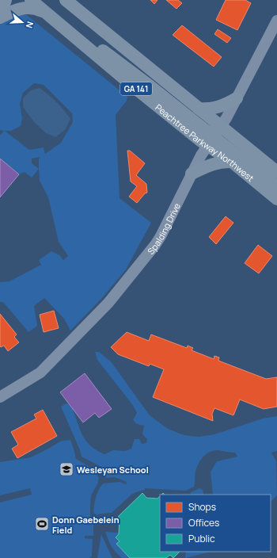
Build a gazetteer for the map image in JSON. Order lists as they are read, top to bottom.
{
  "streets": {
    "highway": ["GA 141", "Peachtree Parkway Northwest"],
    "main road": ["Spalding Drive"]
  },
  "crossings": [
    ["Peachtree Parkway Northwest", "Spalding Drive"]
  ],
  "places": {
    "school or university": ["Wesleyan School"],
    "sports": ["Donn Gaebelein Field"]
  },
  "legend": ["Shops", "Offices", "Public"],
  "north": "right"
}
